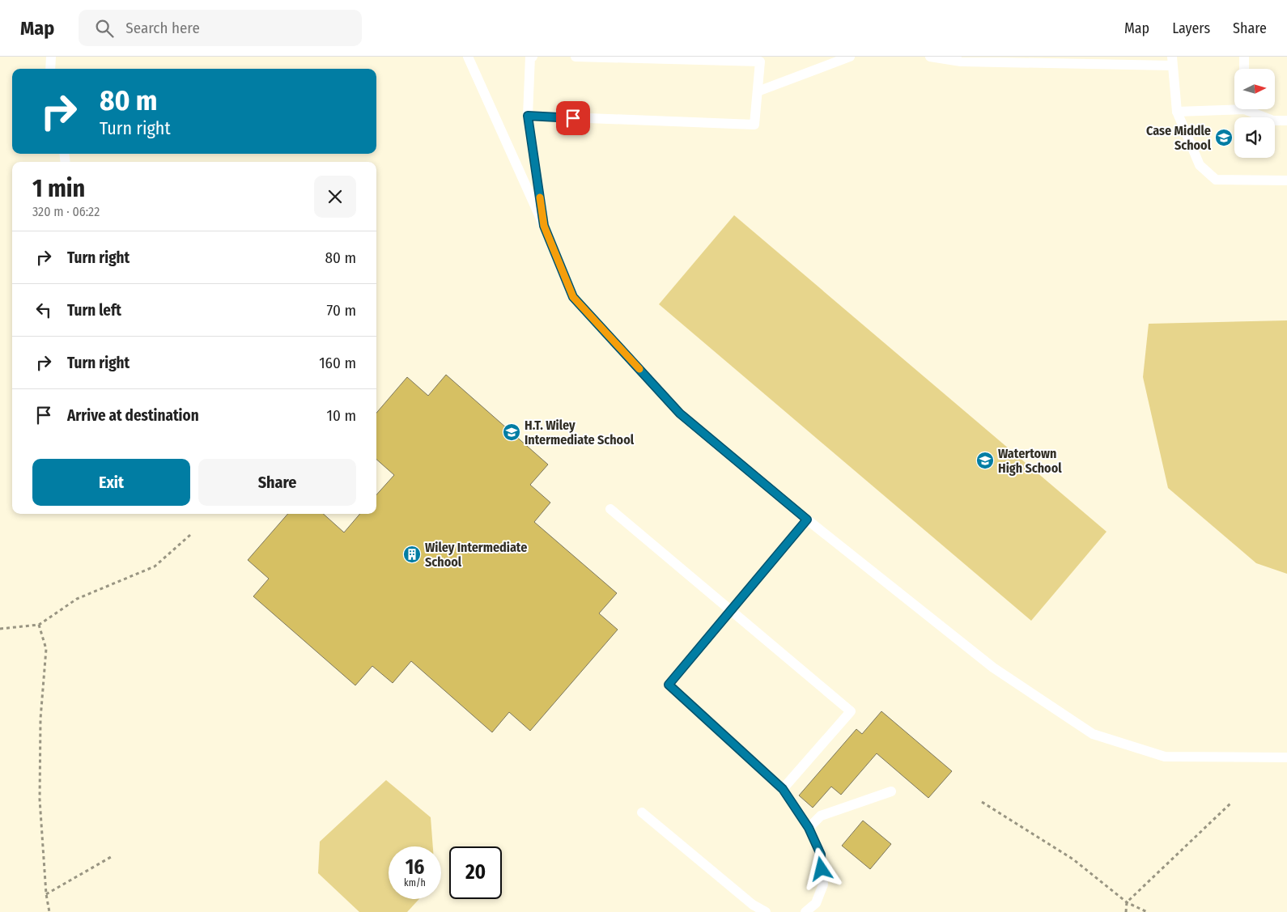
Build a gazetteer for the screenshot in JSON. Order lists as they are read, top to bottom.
{
  "places": {
    "school or university": ["Case Middle School", "H.T. Wiley Intermediate School", "Watertown High School"],
    "building": ["Wiley Intermediate School"]
  },
  "north": "right",
  "page": {
    "header": "Map",
    "search": "Search here",
    "nav": ["Map", "Layers", "Share"],
    "turn": ["80 m", "Turn right"],
    "heading": ["1 min", "320 m · 06:22"],
    "list": [
      {
        "name": "Turn right",
        "value": "80 m"
      },
      {
        "name": "Turn left",
        "value": "70 m"
      },
      {
        "name": "Turn right",
        "value": "160 m"
      },
      {
        "name": "Arrive at destination",
        "value": "10 m"
      }
    ],
    "buttons": ["Exit", "Share"],
    "speed": "16 km/h",
    "limit": "20"
  }
}
